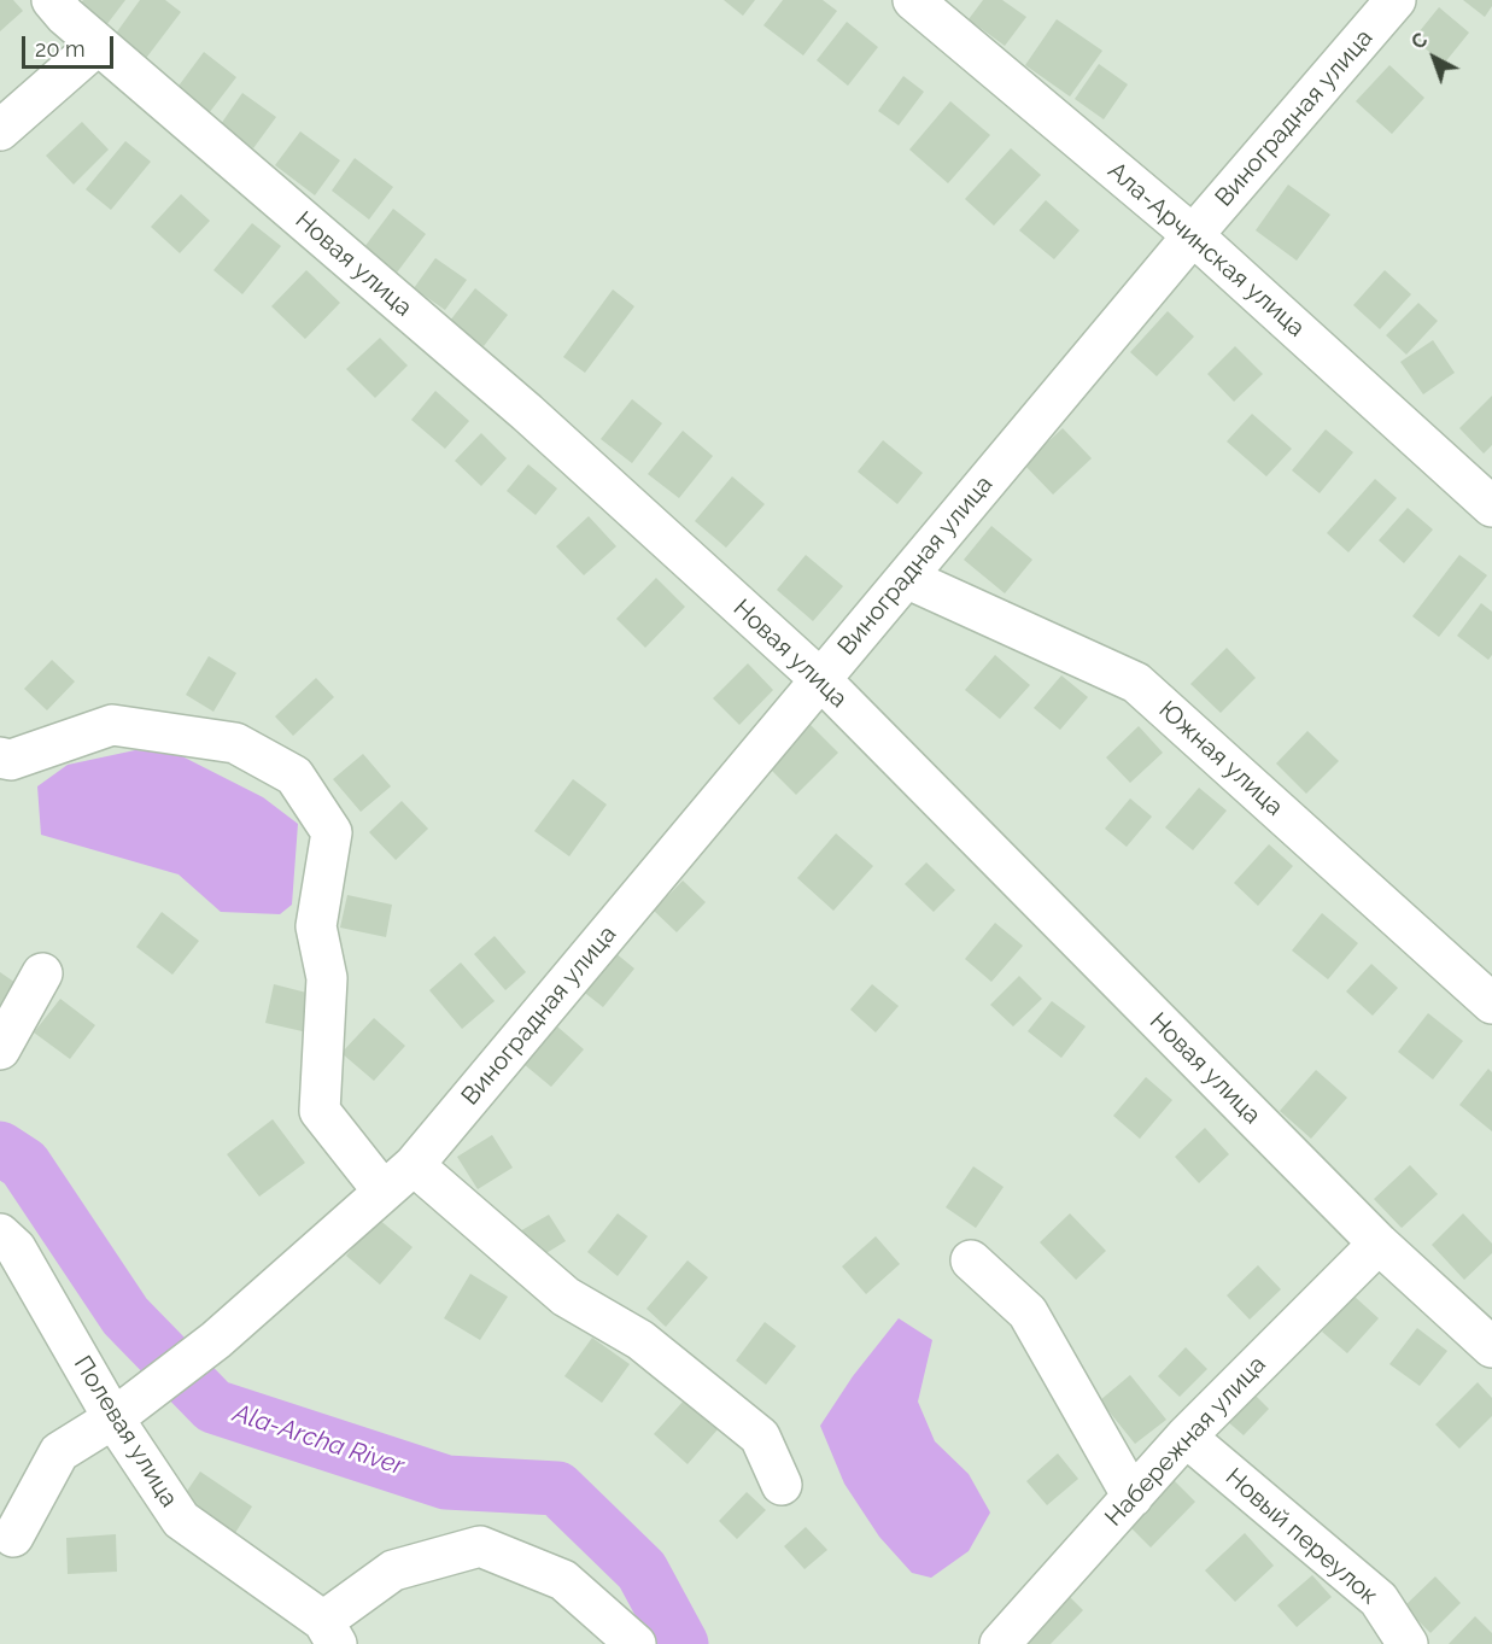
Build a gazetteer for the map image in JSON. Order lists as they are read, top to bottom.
{
  "streets": {
    "street": [
      "Виноградная улица",
      "Ала-Арчинская улица",
      "Новая улица",
      "Южная улица",
      "Полевая улица",
      "Набережная улица",
      "Новый переулок"
    ]
  },
  "crossings": [
    ["Виноградная улица", "Ала-Арчинская улица"],
    ["Виноградная улица", "Новая улица"],
    ["Виноградная улица", "Южная улица"],
    ["Виноградная улица", "Полевая улица"],
    ["Новая улица", "Набережная улица"],
    ["Набережная улица", "Новый переулок"]
  ],
  "water": ["Ala-Archa River"],
  "scale_bar": "20 m",
  "north": "top left"
}
